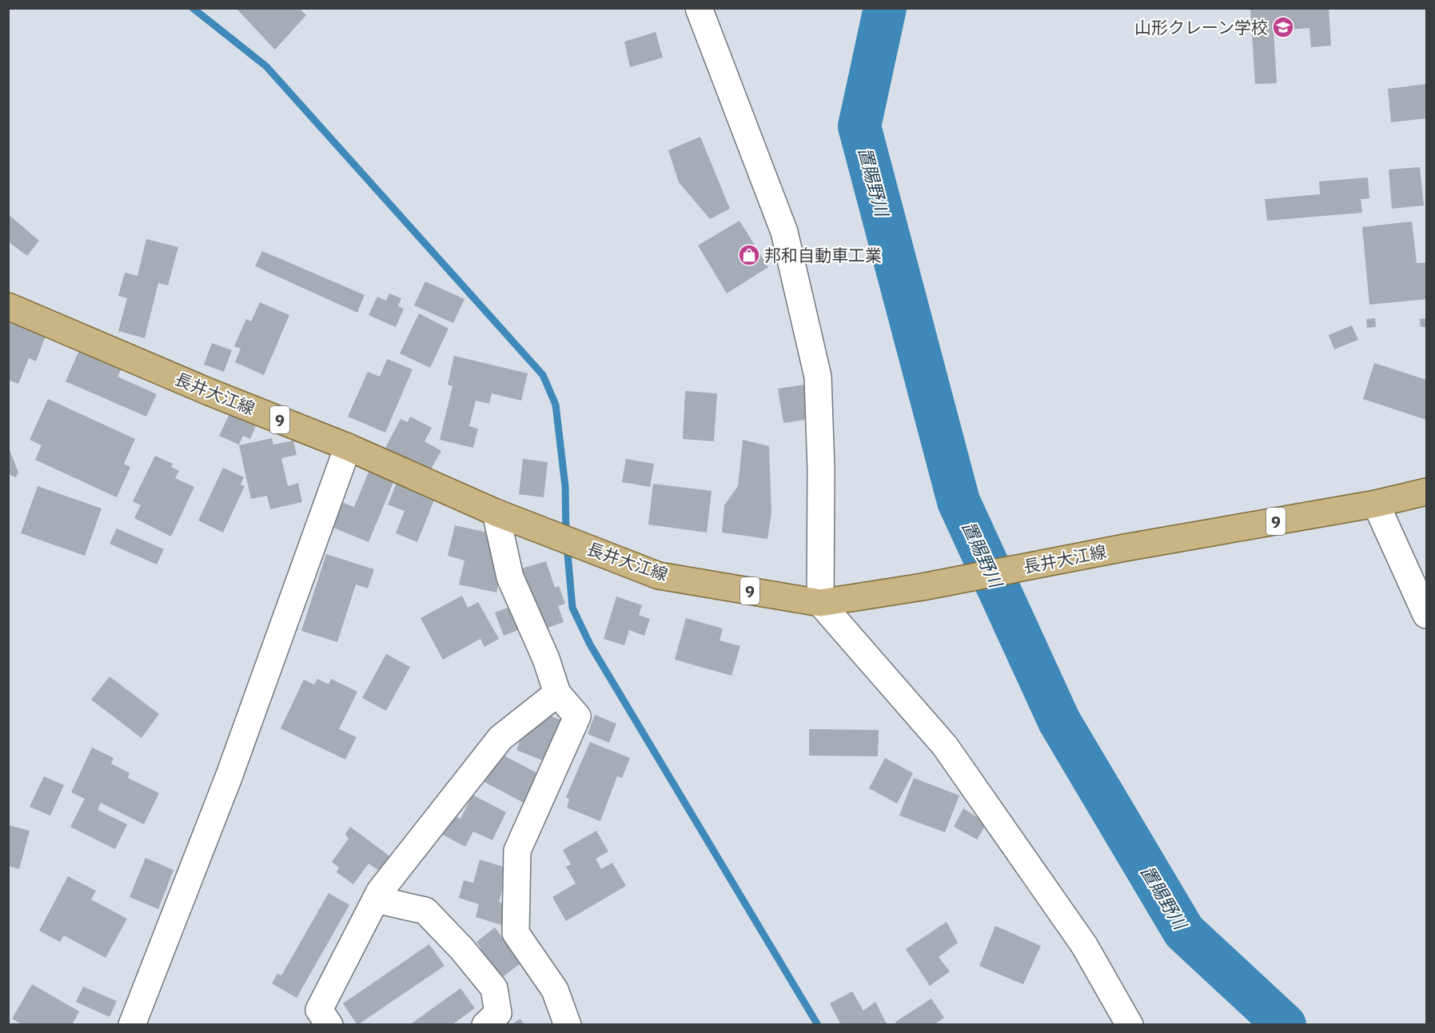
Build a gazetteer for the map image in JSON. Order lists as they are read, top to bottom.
{
  "streets": {
    "main road": ["長井大江線", "9"]
  },
  "water": ["置賜野川"],
  "places": {
    "school or university": ["山形クレーン学校"],
    "shop": ["邦和自動車工業"]
  }
}
